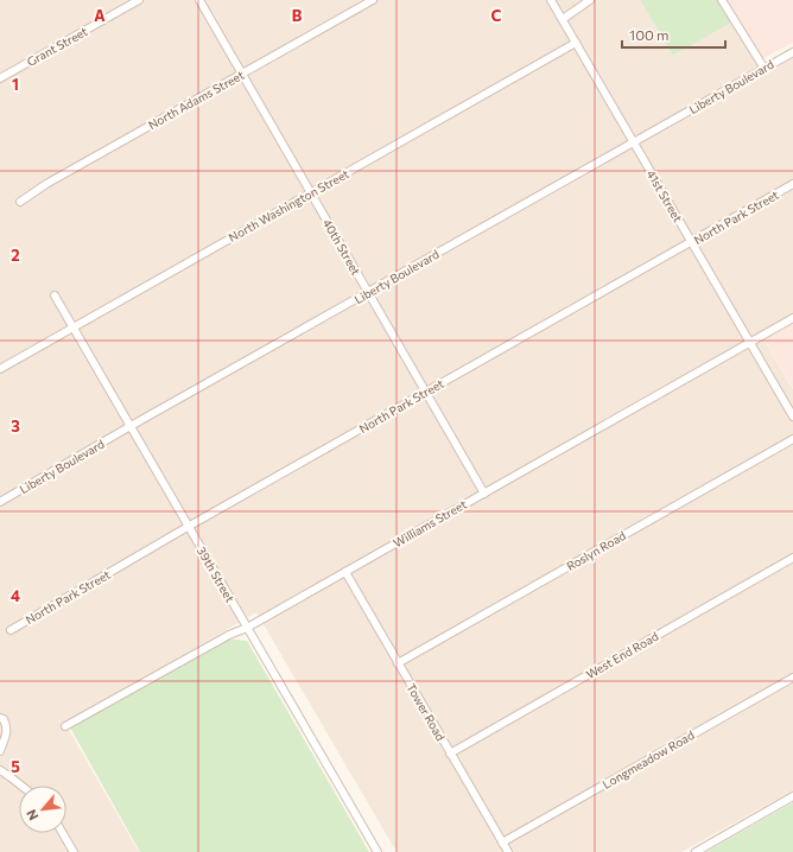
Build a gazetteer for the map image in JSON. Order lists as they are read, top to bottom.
{
  "streets": {
    "street": [
      "Grant Street",
      "Liberty Boulevard",
      "North Adams Street",
      "41st Street",
      "North Washington Street",
      "North Park Street",
      "40th Street",
      "Williams Street",
      "Roslyn Road",
      "39th Street",
      "West End Road",
      "Tower Road",
      "Longmeadow Road"
    ]
  },
  "crossings": [
    ["Liberty Boulevard", "41st Street"],
    ["Liberty Boulevard", "40th Street"],
    ["Liberty Boulevard", "39th Street"],
    ["North Adams Street", "40th Street"],
    ["41st Street", "North Washington Street"],
    ["41st Street", "North Park Street"],
    ["41st Street", "Williams Street"],
    ["North Washington Street", "40th Street"],
    ["North Washington Street", "39th Street"],
    ["North Park Street", "40th Street"],
    ["North Park Street", "39th Street"],
    ["40th Street", "Williams Street"],
    ["Williams Street", "39th Street"],
    ["Williams Street", "Tower Road"],
    ["Roslyn Road", "Tower Road"],
    ["West End Road", "Tower Road"],
    ["Tower Road", "Longmeadow Road"]
  ],
  "scale_bar": "100 m",
  "north": "bottom left",
  "grid": {
    "columns": ["A", "B", "C"],
    "rows": [
      "1",
      "2",
      "3",
      "4",
      "5"
    ]
  }
}
